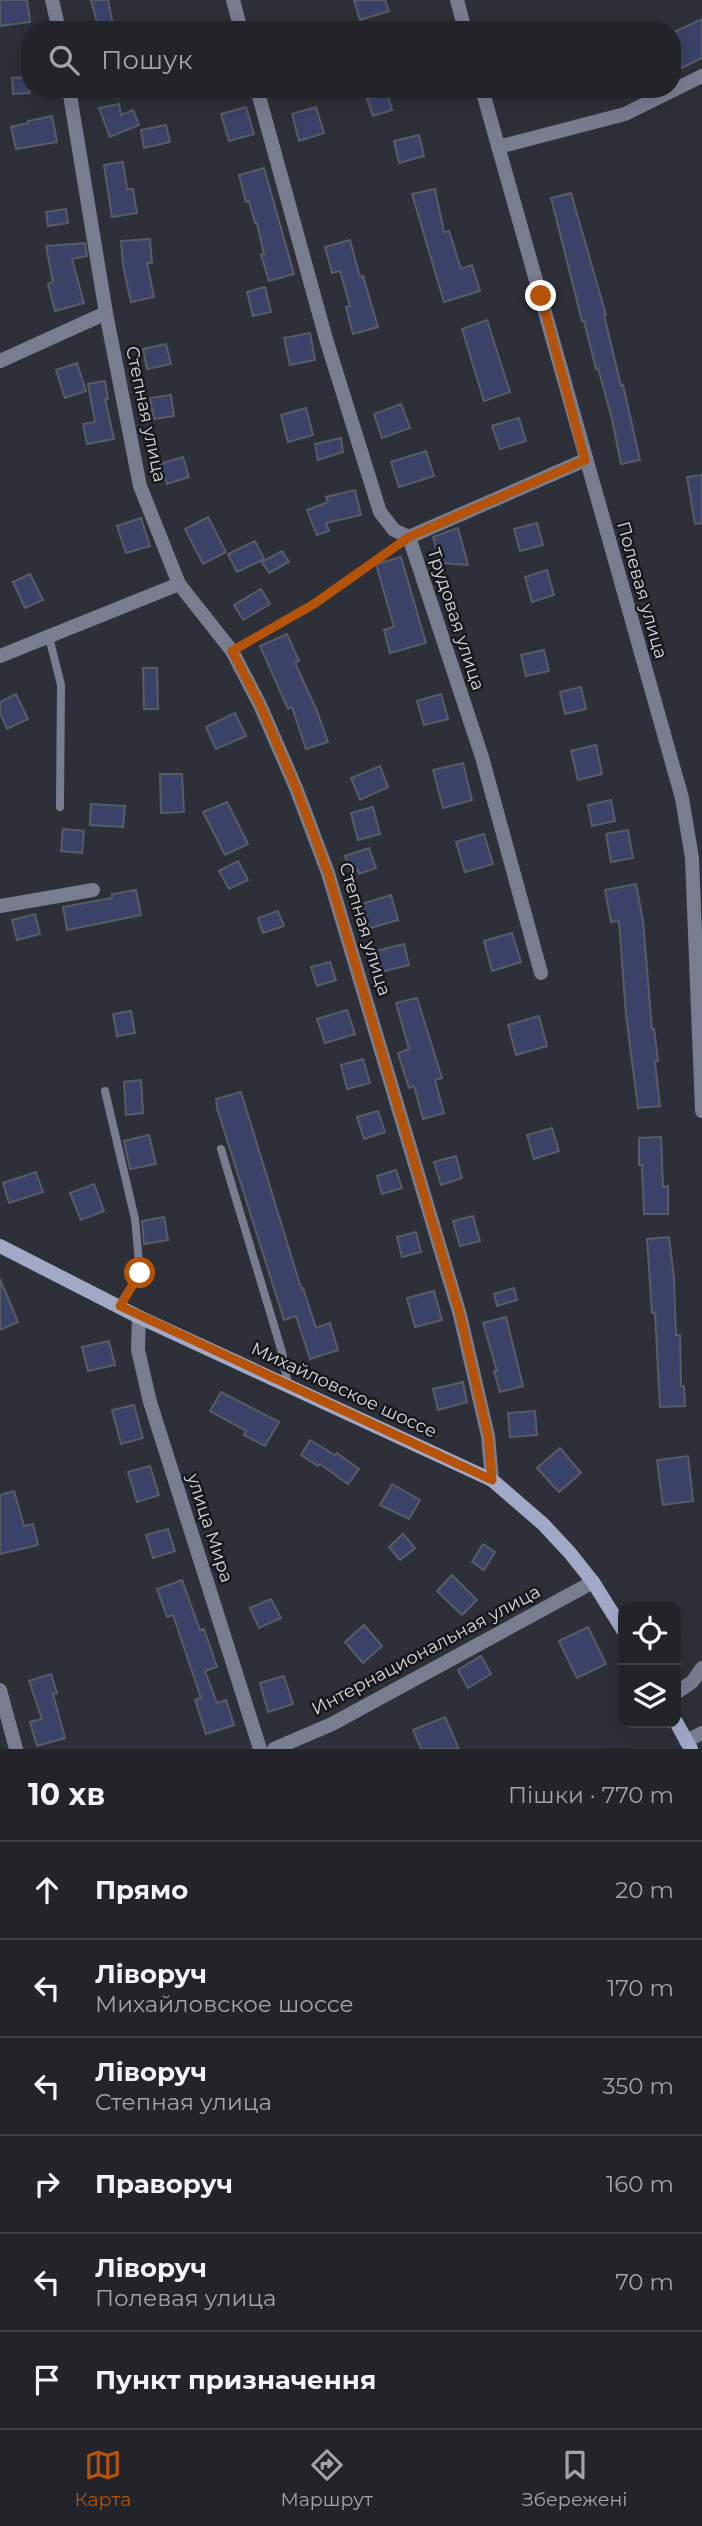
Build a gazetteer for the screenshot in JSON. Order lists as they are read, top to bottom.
{
  "streets": {
    "main road": ["Михайловское шоссе"],
    "street": [
      "Степная улица",
      "Полевая улица",
      "Трудовая улица",
      "улица Мира",
      "Интернациональная улица"
    ]
  },
  "crossings": [
    ["Степная улица", "Михайловское шоссе"],
    ["Михайловское шоссе", "улица Мира"],
    ["Михайловское шоссе", "Интернациональная улица"]
  ],
  "page": {
    "search": "Пошук",
    "heading": ["10 хв", "Пішки · 770 m"],
    "list": [
      ["Прямо", "20 m"],
      ["Ліворуч", "Михайловское шоссе", "170 m"],
      ["Ліворуч", "Степная улица", "350 m"],
      ["Праворуч", "160 m"],
      ["Ліворуч", "Полевая улица", "70 m"],
      "Пункт призначення"
    ],
    "nav": ["Карта", "Маршрут", "Збережені"]
  }
}
